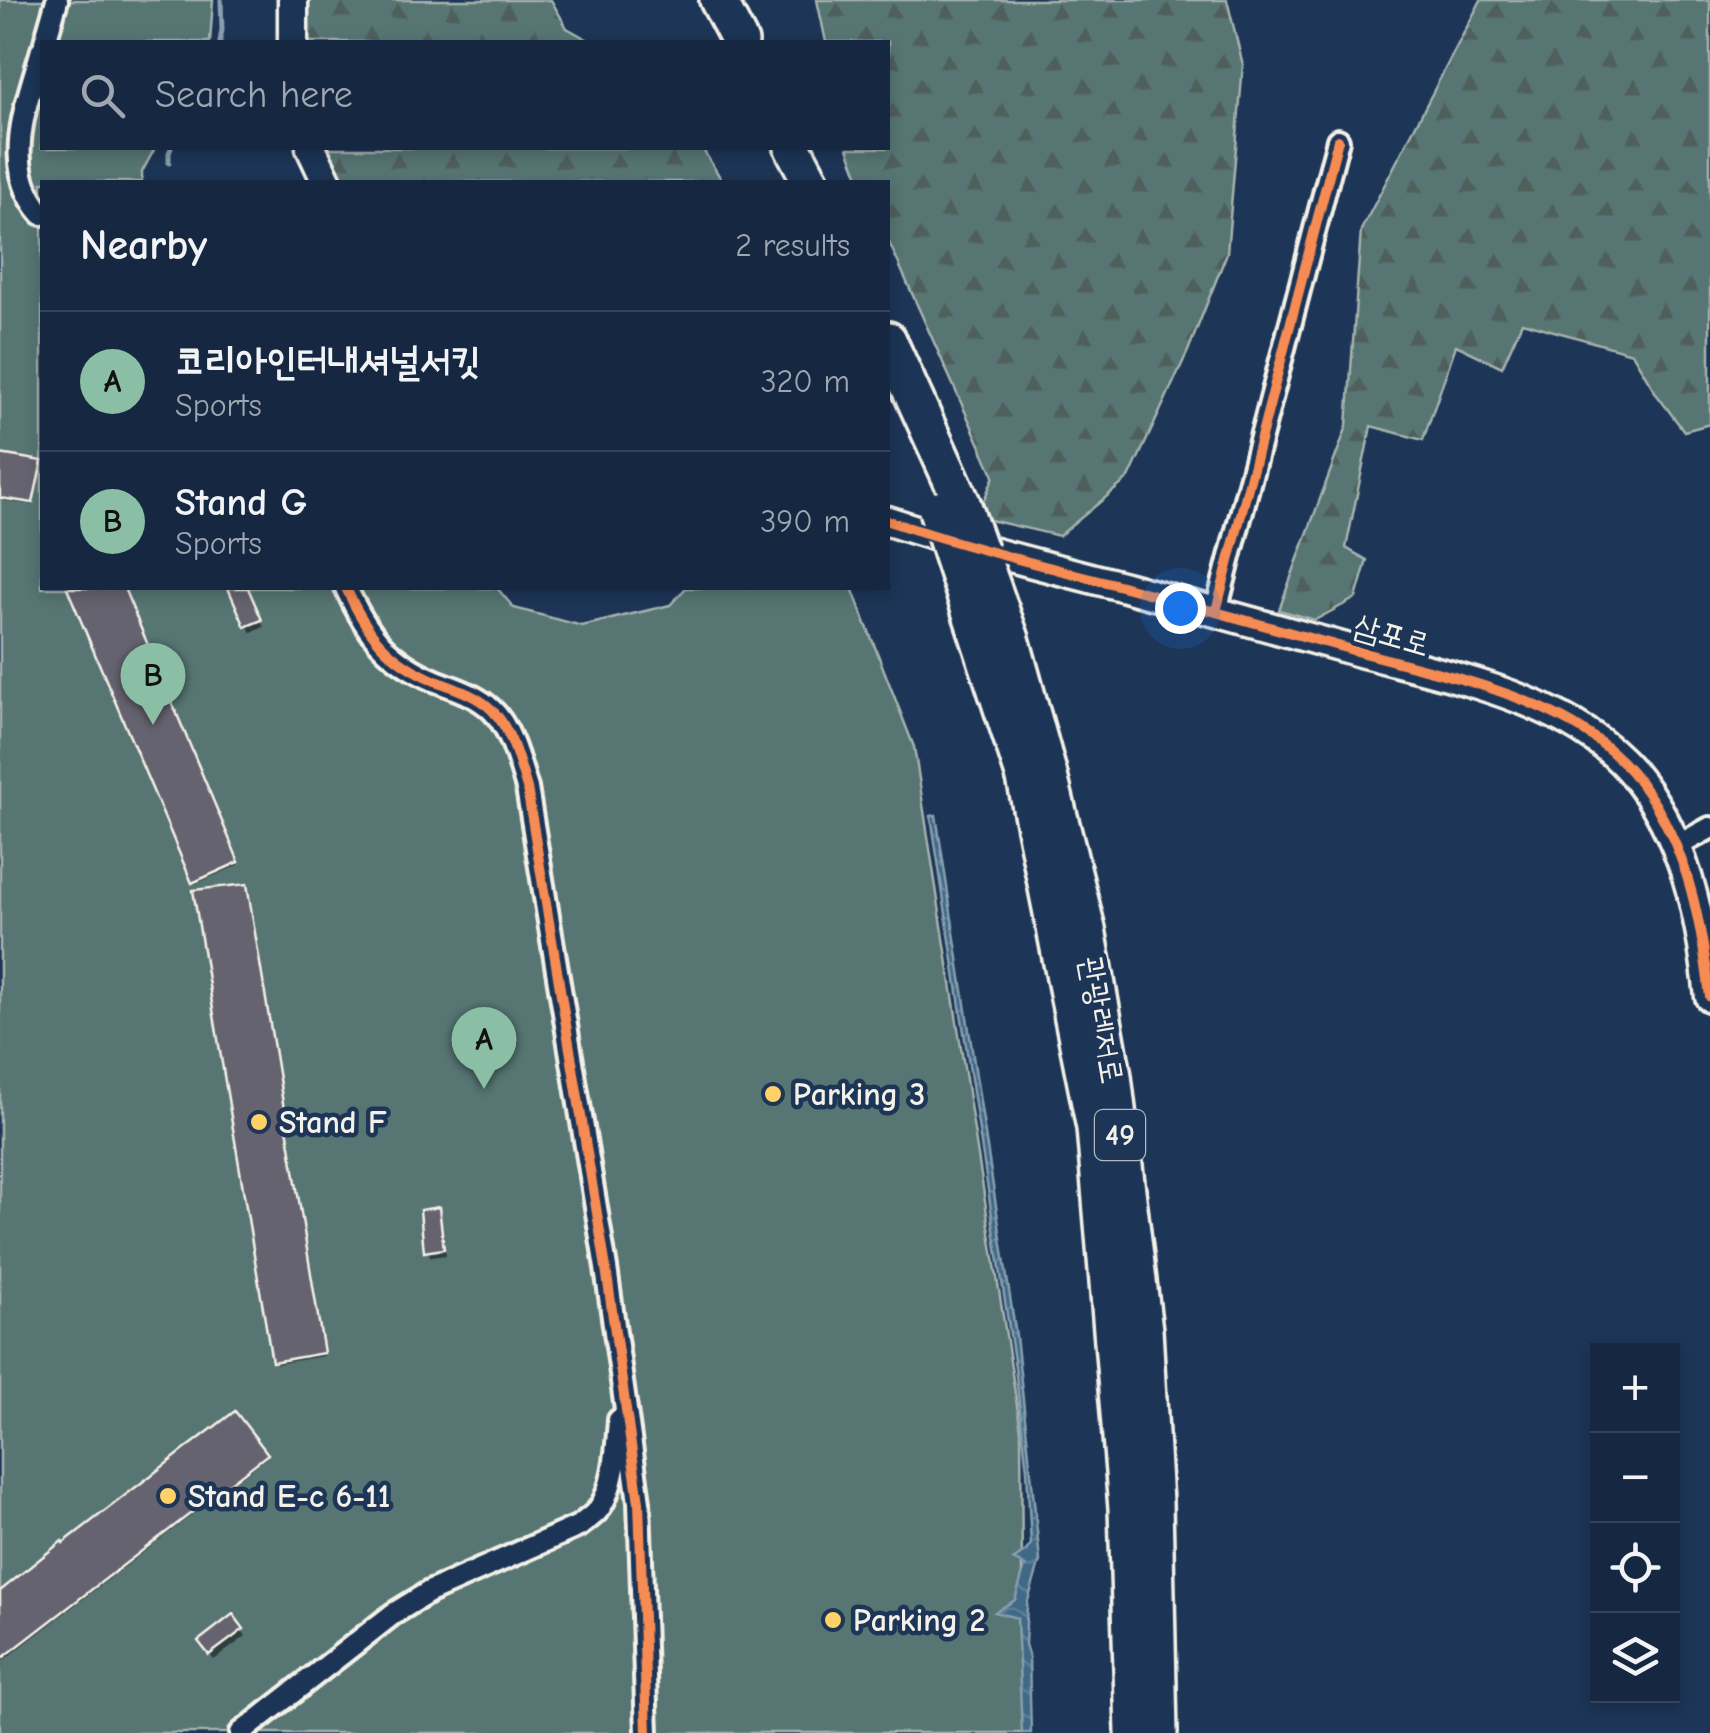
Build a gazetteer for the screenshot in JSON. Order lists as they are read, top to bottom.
{
  "streets": {
    "highway": ["관광레저로", "49"],
    "street": ["삼포로"]
  },
  "places": [
    "Parking 3",
    "Stand F",
    "Stand E-c 6-11",
    "Parking 2"
  ],
  "page": {
    "search": "Search here",
    "heading": ["Nearby", "2 results"],
    "list": [
      {
        "mark": "A",
        "name": "코리아인터내셔널서킷",
        "note": "Sports",
        "value": "320 m"
      },
      {
        "mark": "B",
        "name": "Stand G",
        "note": "Sports",
        "value": "390 m"
      }
    ],
    "pins": ["B", "A"],
    "map_buttons": ["+", "−"]
  }
}
